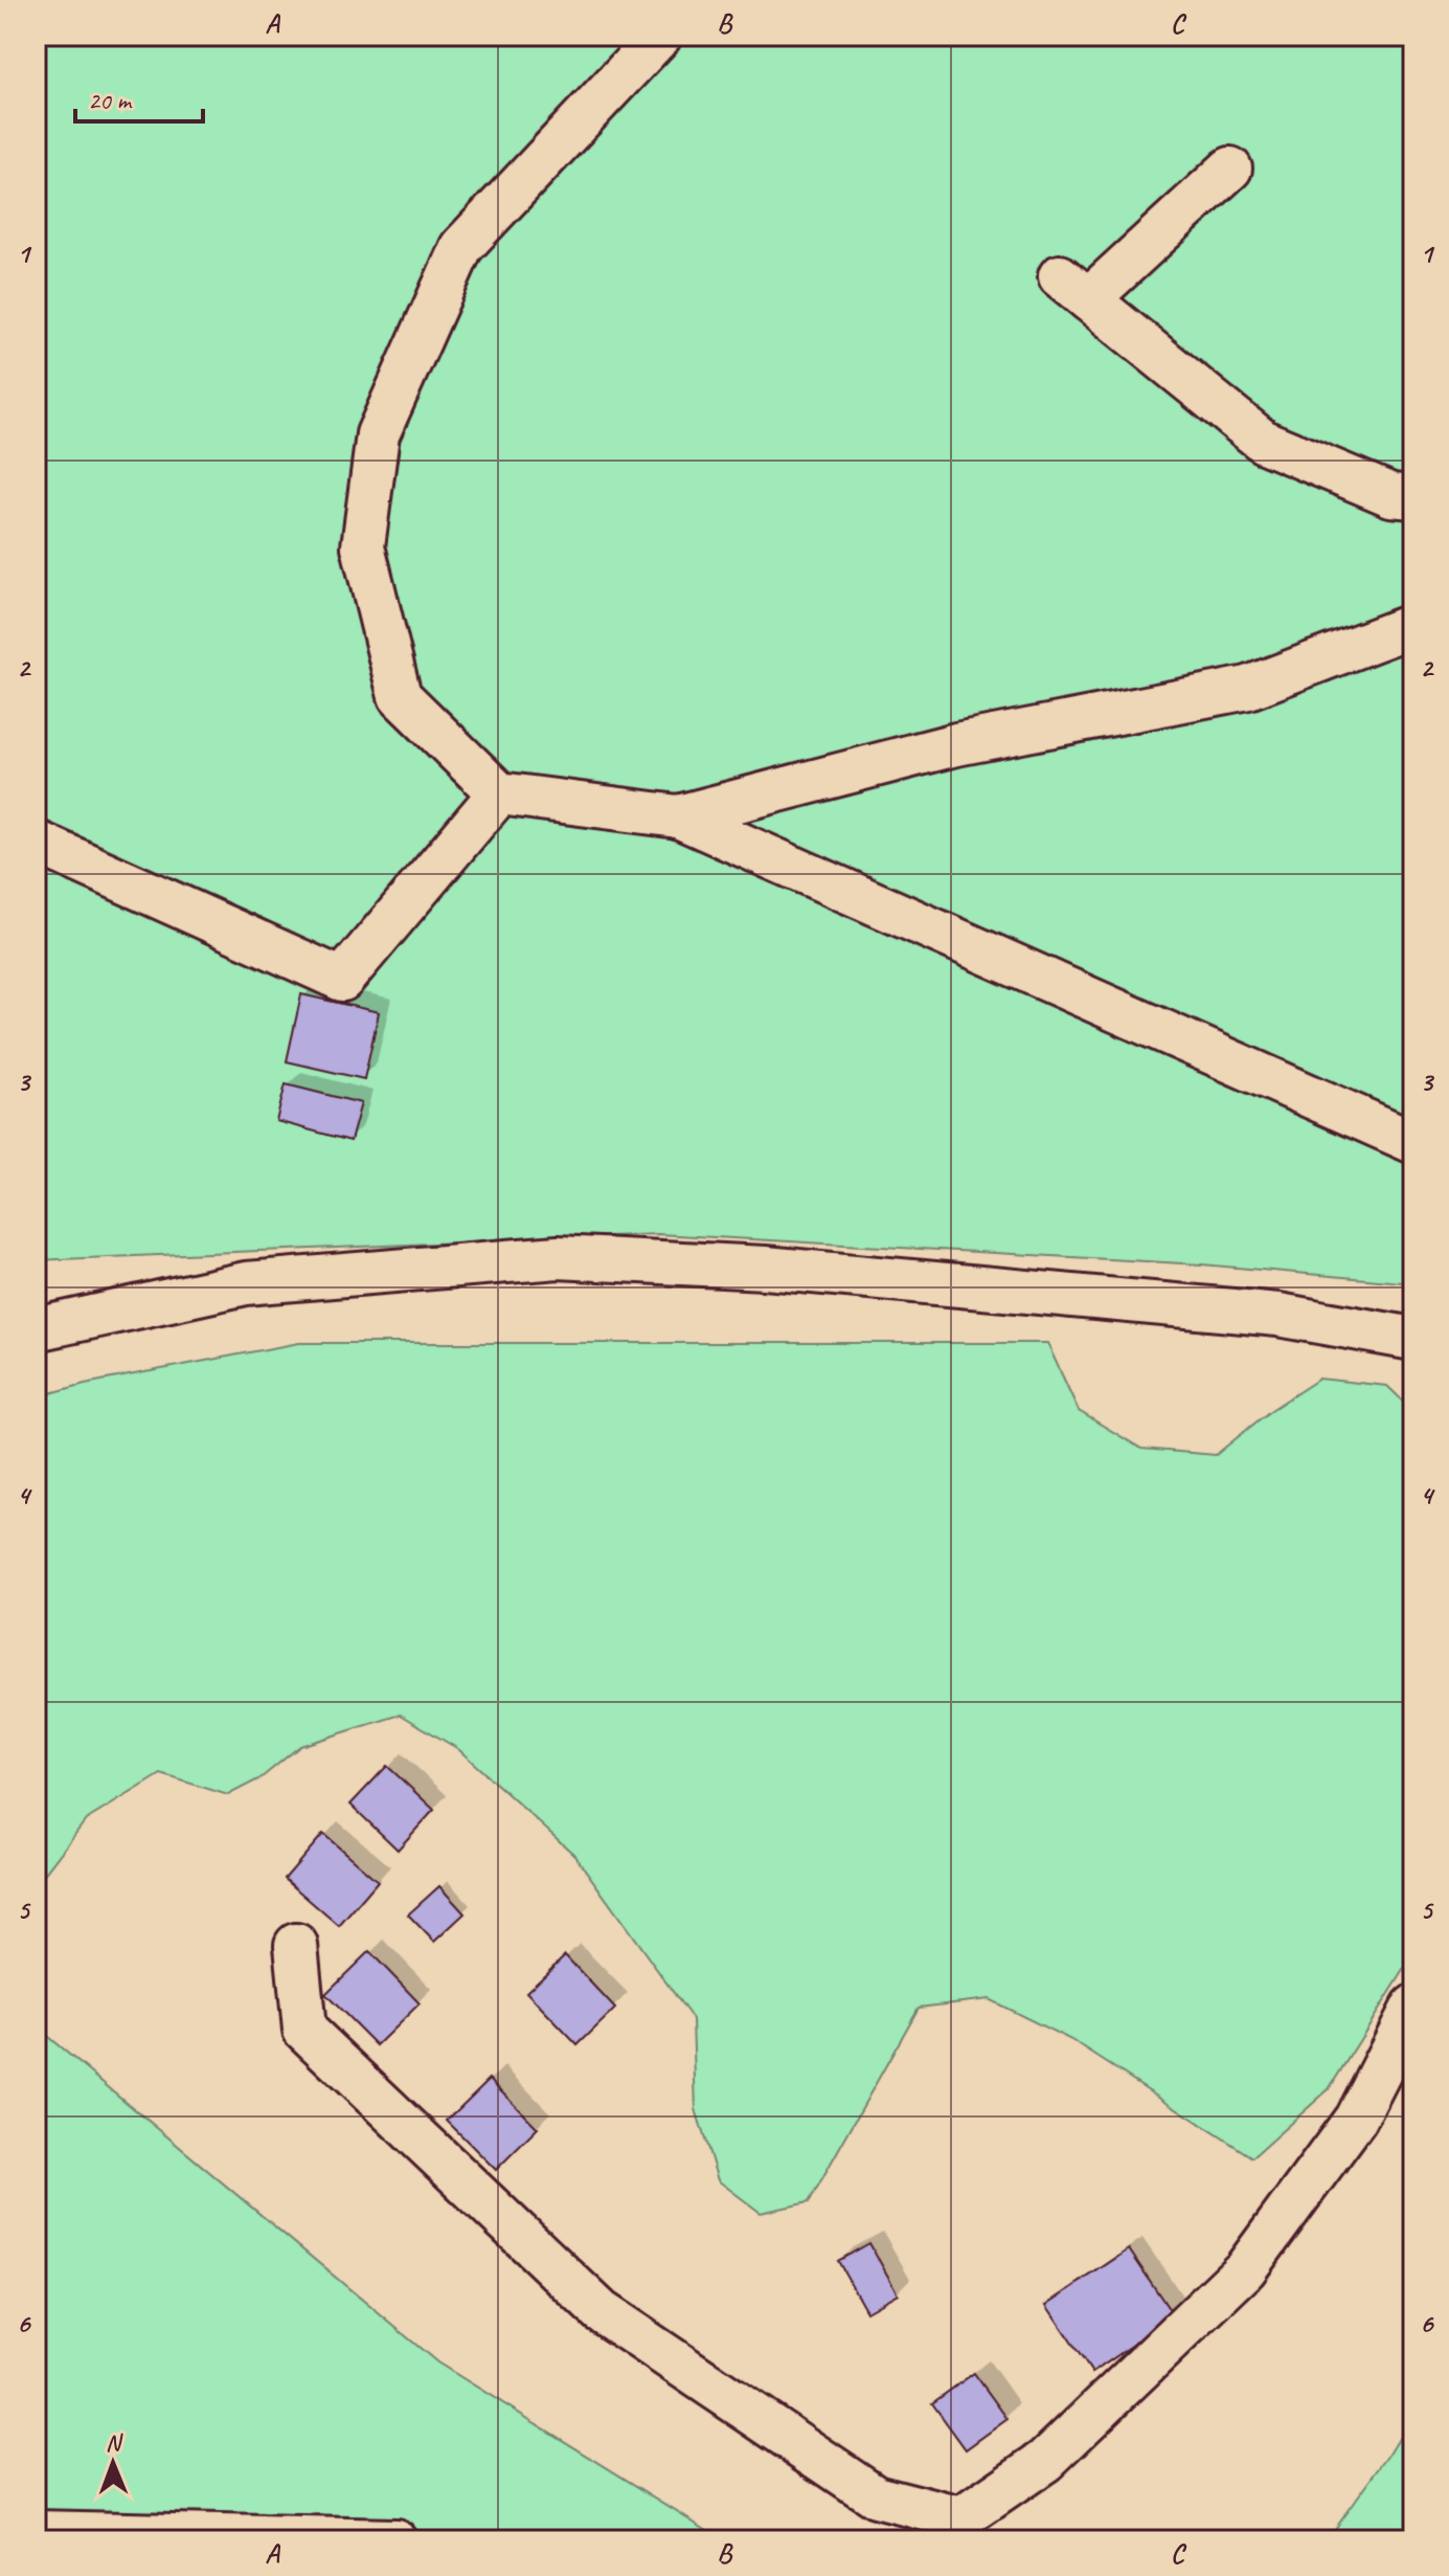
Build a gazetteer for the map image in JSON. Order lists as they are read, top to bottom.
{
  "scale_bar": "20 m",
  "north": "top",
  "grid": {
    "columns": ["A", "B", "C"],
    "rows": [
      "1",
      "2",
      "3",
      "4",
      "5",
      "6"
    ]
  }
}
